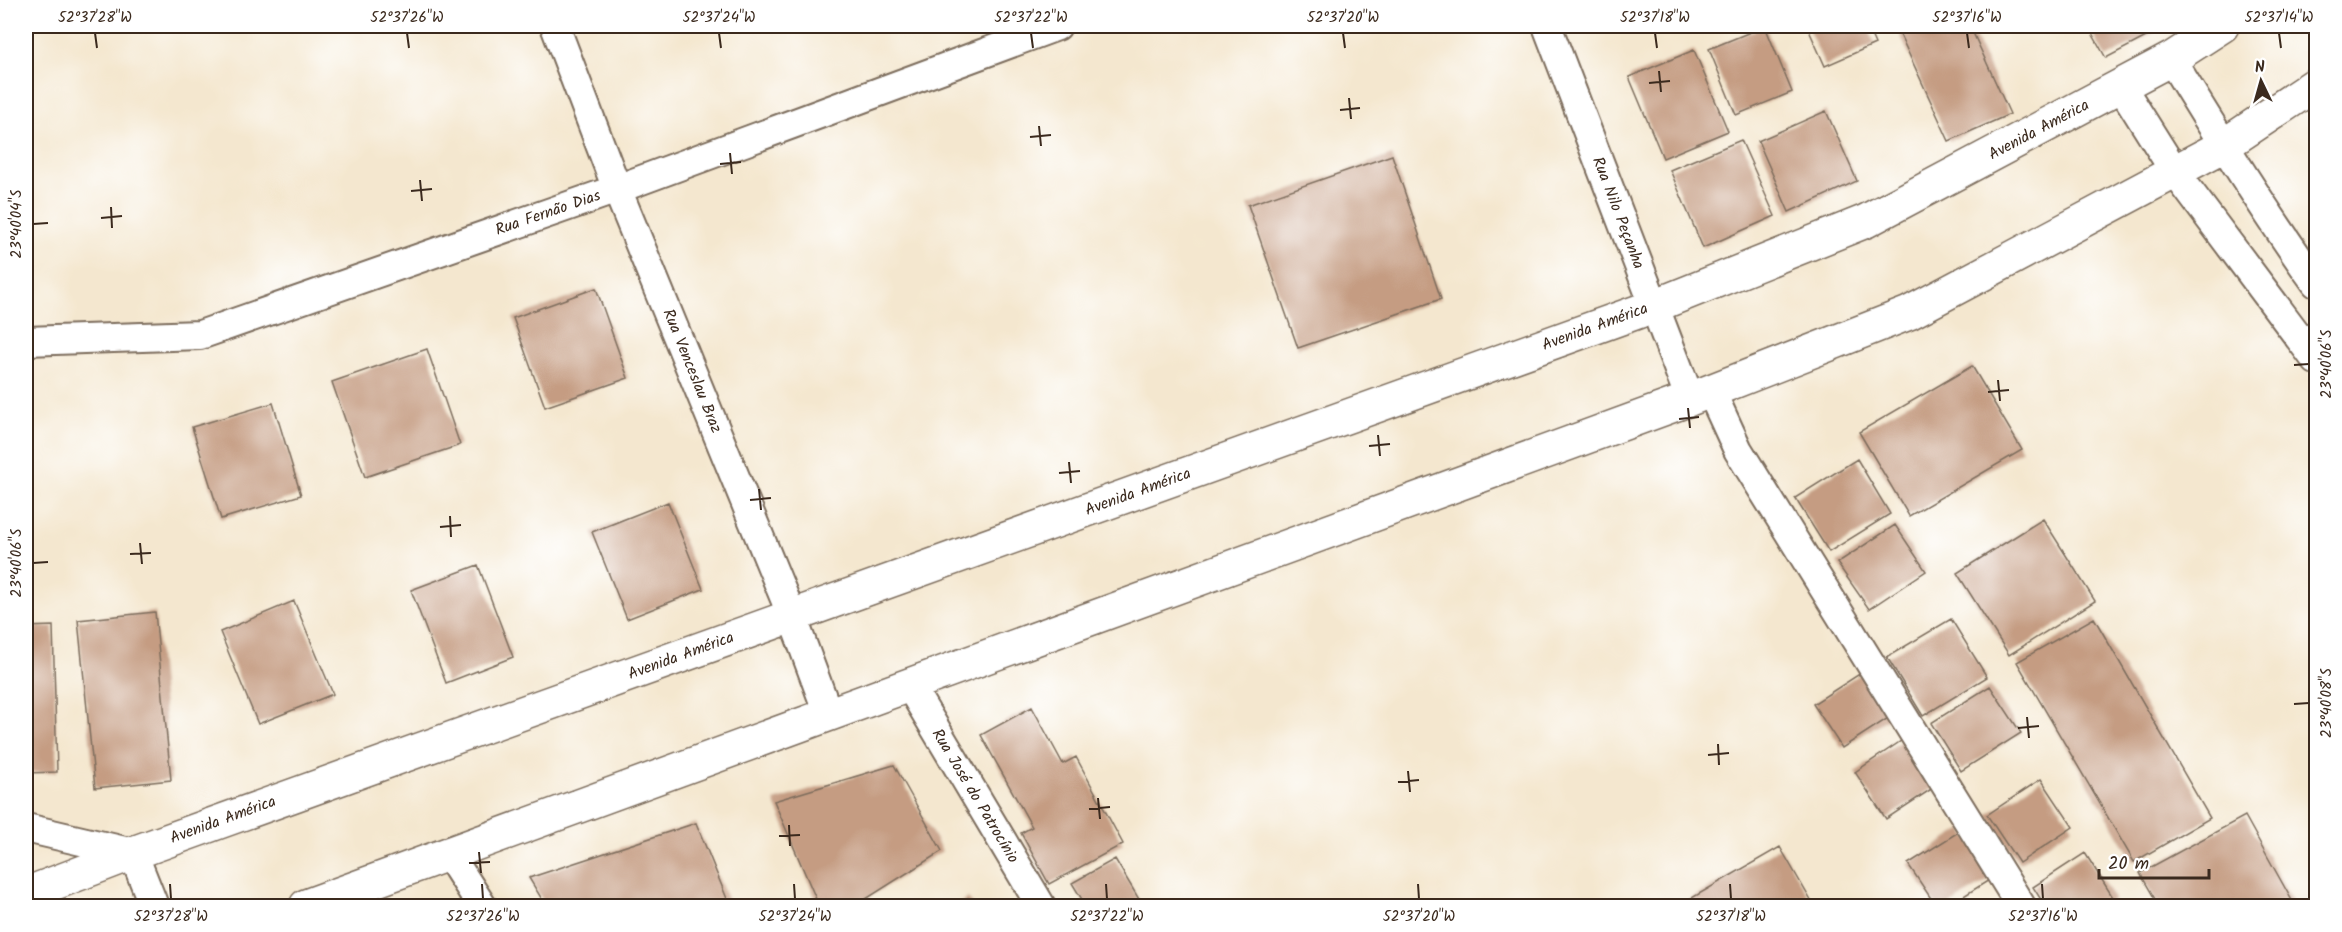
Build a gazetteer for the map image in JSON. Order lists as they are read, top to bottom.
{
  "streets": {
    "main road": ["Avenida América"],
    "street": [
      "Rua Fernão Dias",
      "Rua Nilo Peçanha",
      "Rua Venceslau Braz",
      "Rua José do Patrocínio"
    ]
  },
  "crossings": [
    ["Avenida América", "Rua Nilo Peçanha"],
    ["Avenida América", "Rua Venceslau Braz"],
    ["Rua Fernão Dias", "Rua Venceslau Braz"]
  ],
  "scale_bar": "20 m",
  "north": "top",
  "coordinates": [
    "52°37'28\"W",
    "52°37'26\"W",
    "52°37'24\"W",
    "52°37'22\"W",
    "52°37'20\"W",
    "52°37'18\"W",
    "52°37'16\"W",
    "52°37'14\"W",
    "23°40'04\"S",
    "23°40'06\"S",
    "23°40'08\"S"
  ]
}
